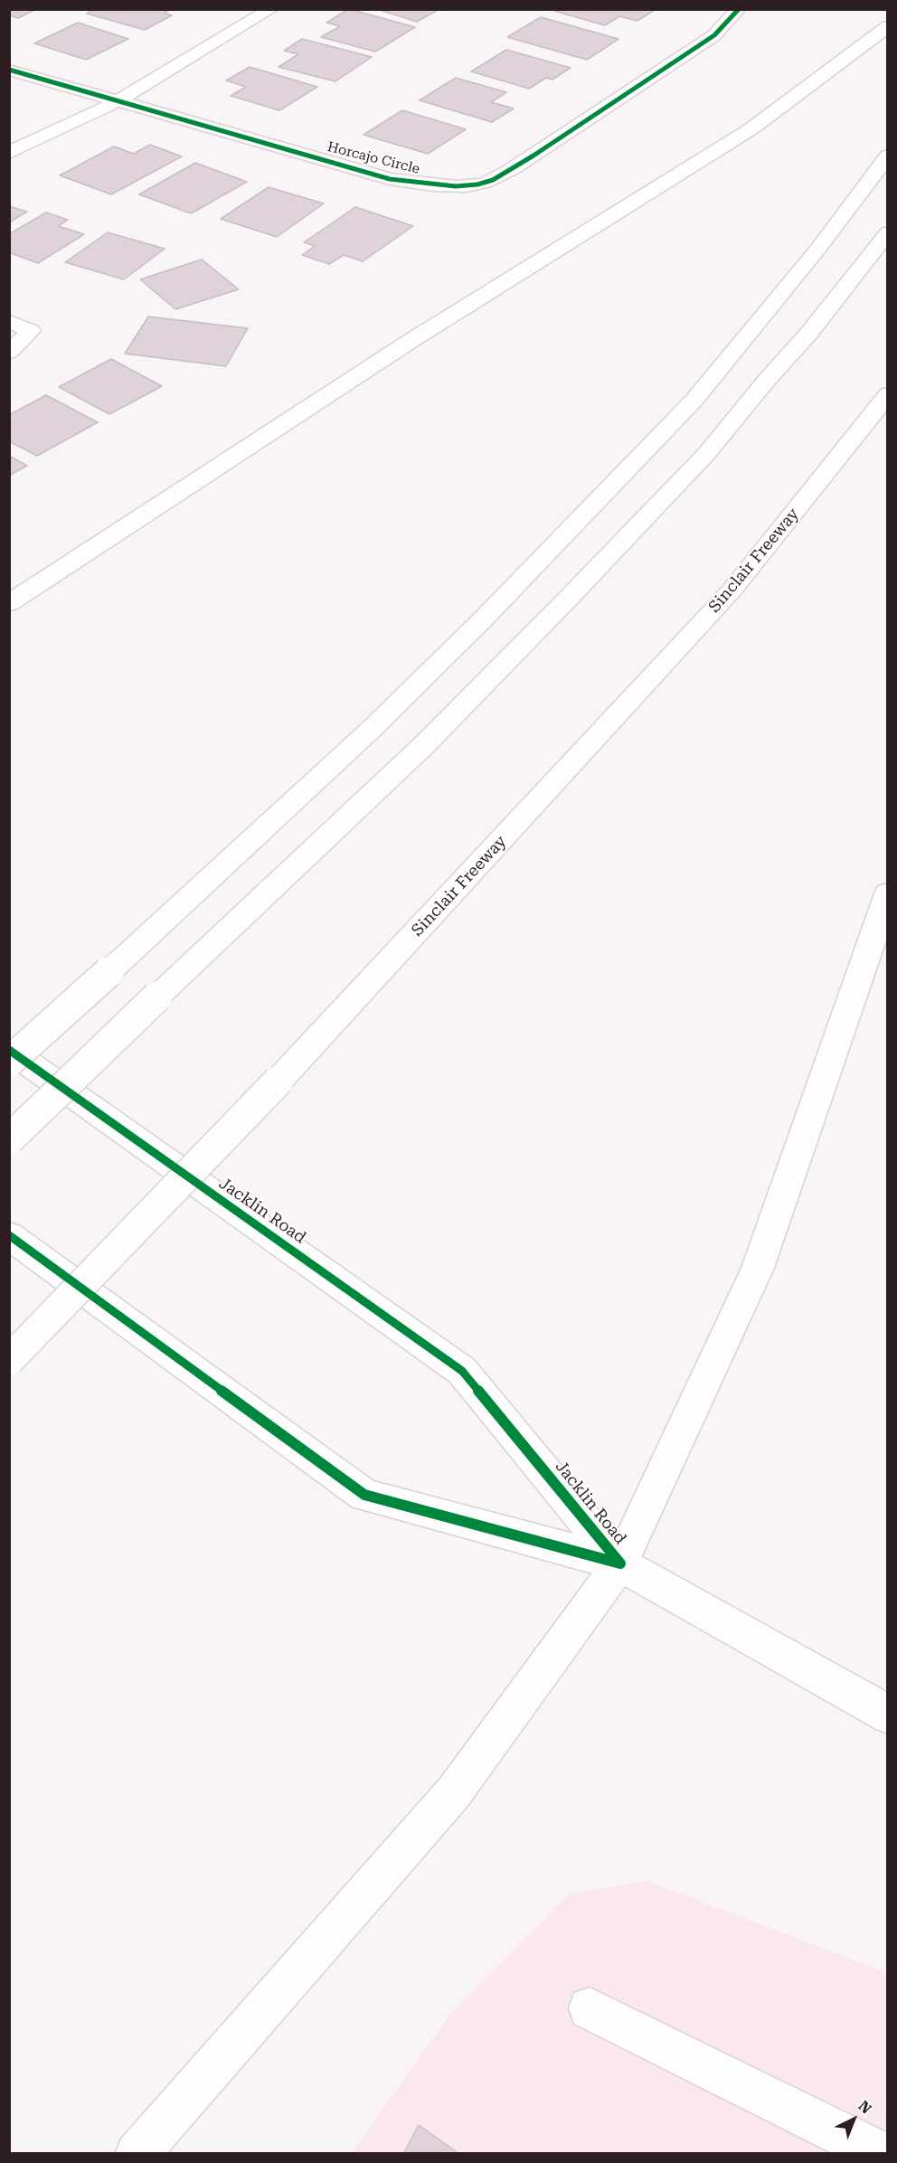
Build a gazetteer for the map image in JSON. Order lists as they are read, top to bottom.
{
  "streets": {
    "main road": ["Horcajo Circle", "Sinclair Freeway", "Jacklin Road"]
  },
  "north": "top right"
}
